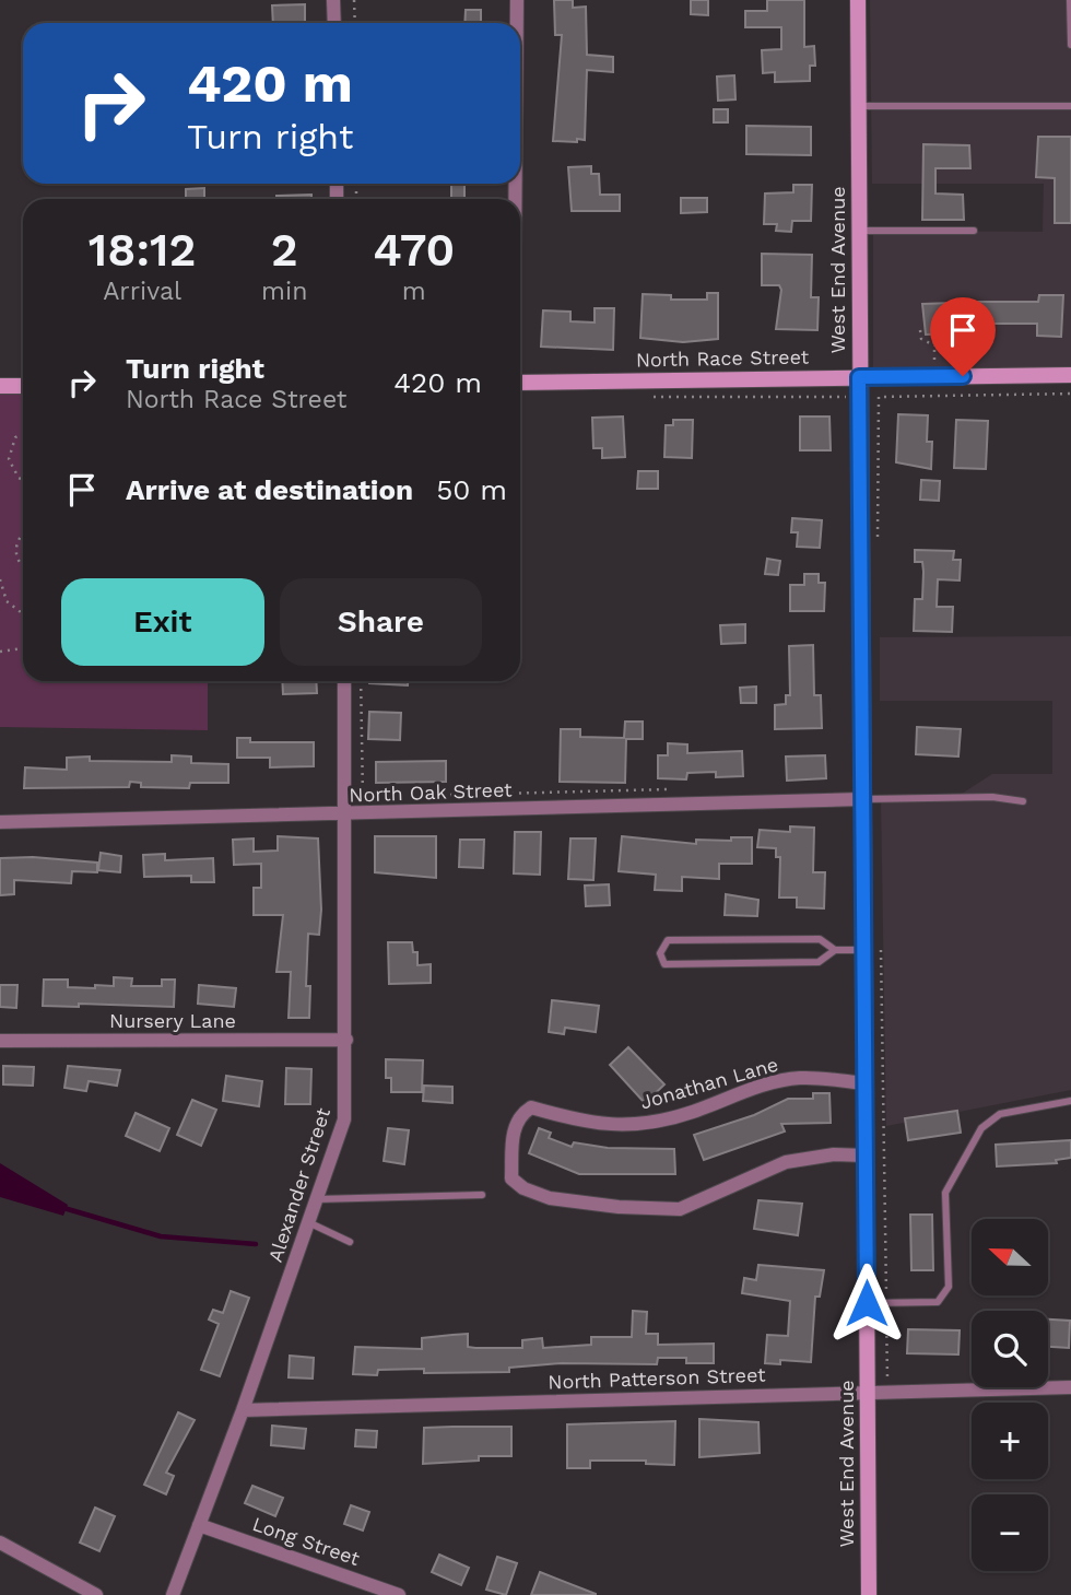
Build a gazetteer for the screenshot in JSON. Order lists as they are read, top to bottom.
{
  "streets": {
    "main road": ["West End Avenue", "North Race Street"],
    "street": [
      "North Oak Street",
      "Nursery Lane",
      "Jonathan Lane",
      "Alexander Street",
      "North Patterson Street",
      "Long Street"
    ]
  },
  "crossings": [
    ["West End Avenue", "North Race Street"],
    ["West End Avenue", "North Oak Street"],
    ["West End Avenue", "Jonathan Lane"],
    ["West End Avenue", "North Patterson Street"],
    ["North Oak Street", "Alexander Street"],
    ["Nursery Lane", "Alexander Street"],
    ["Alexander Street", "North Patterson Street"],
    ["Alexander Street", "Long Street"]
  ],
  "north": "left",
  "page": {
    "turn": ["420 m", "Turn right"],
    "eta": [
      "18:12",
      "Arrival",
      "2",
      "min",
      "470",
      "m"
    ],
    "list": [
      {
        "name": "Turn right",
        "note": "North Race Street",
        "value": "420 m"
      },
      {
        "name": "Arrive at destination",
        "value": "50 m"
      }
    ],
    "buttons": ["Exit", "Share"],
    "map_buttons": ["+", "−"]
  }
}
